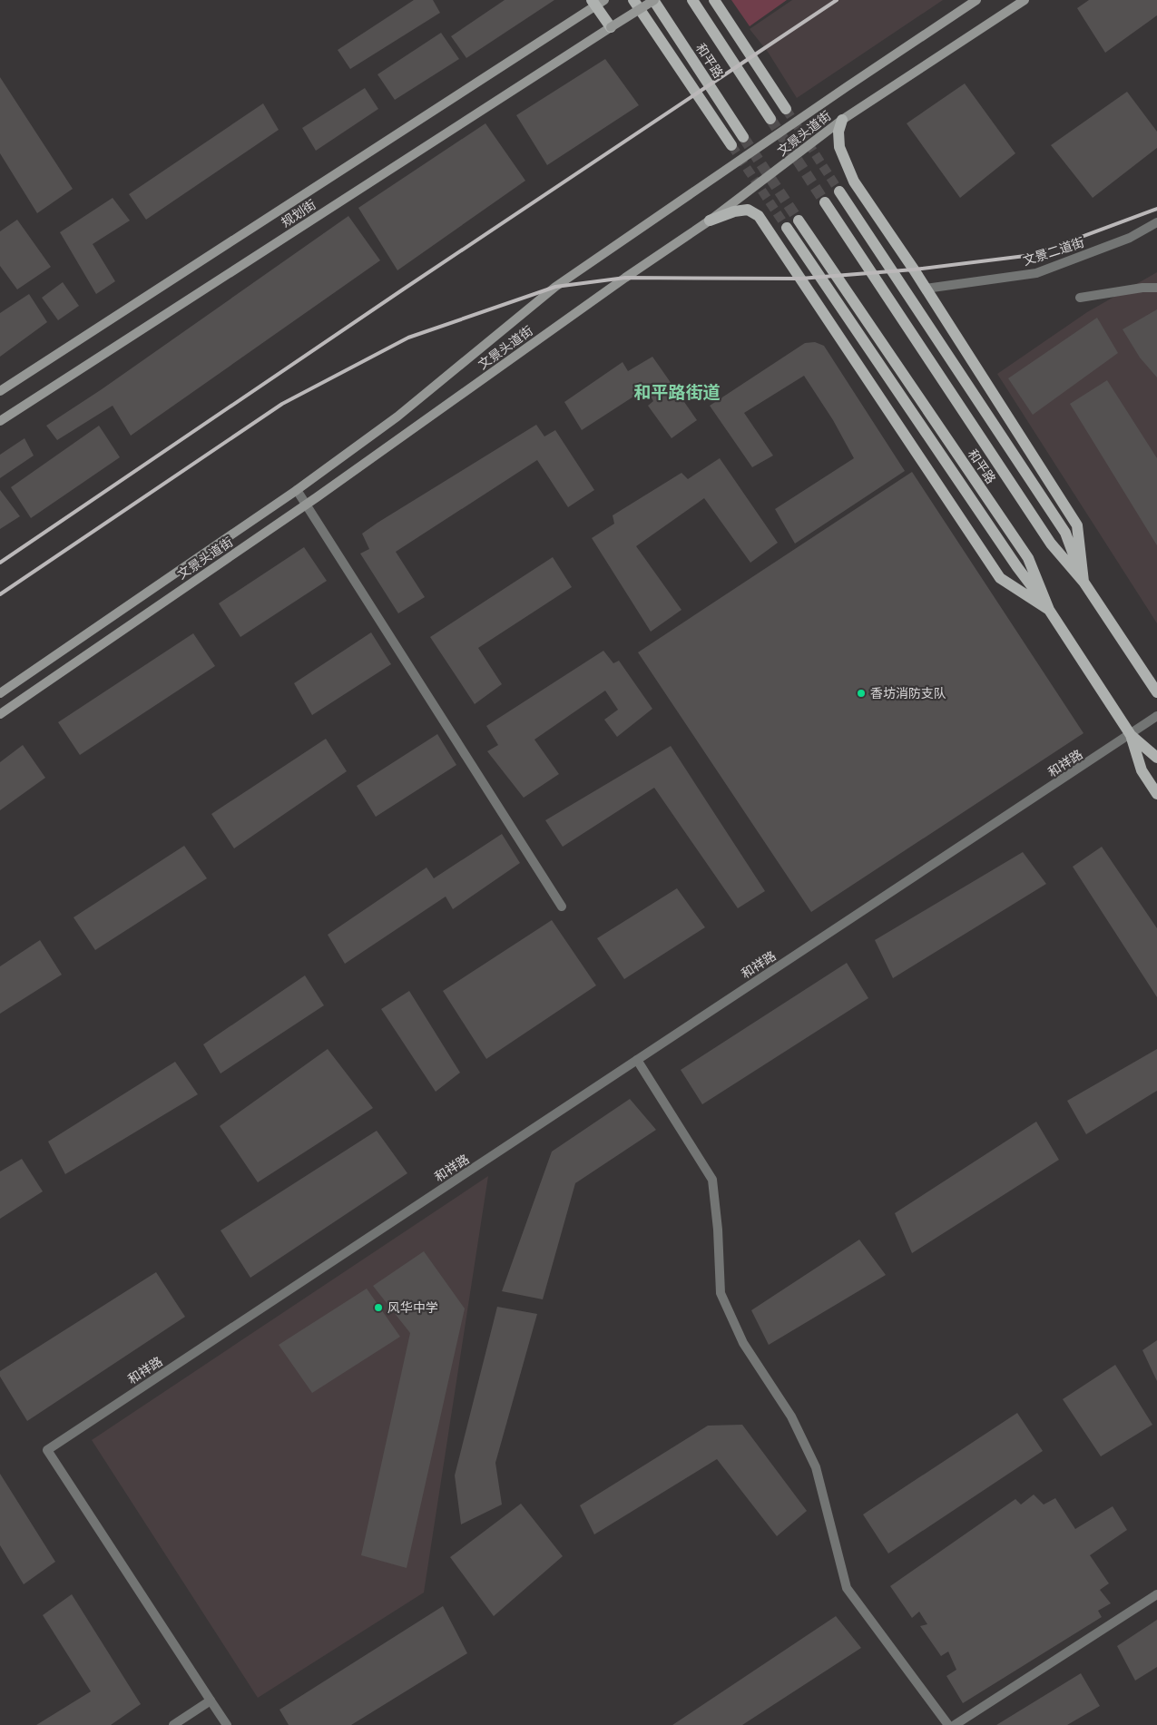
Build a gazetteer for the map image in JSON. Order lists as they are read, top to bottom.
{
  "streets": {
    "main road": ["和平路", "文景头道街", "规划街"],
    "street": ["文景二道街", "和祥路"]
  },
  "crossings": [
    ["和平路", "规划街"],
    ["和平路", "和祥路"]
  ],
  "districts": ["和平路街道"],
  "places": ["香坊消防支队", "风华中学"]
}
